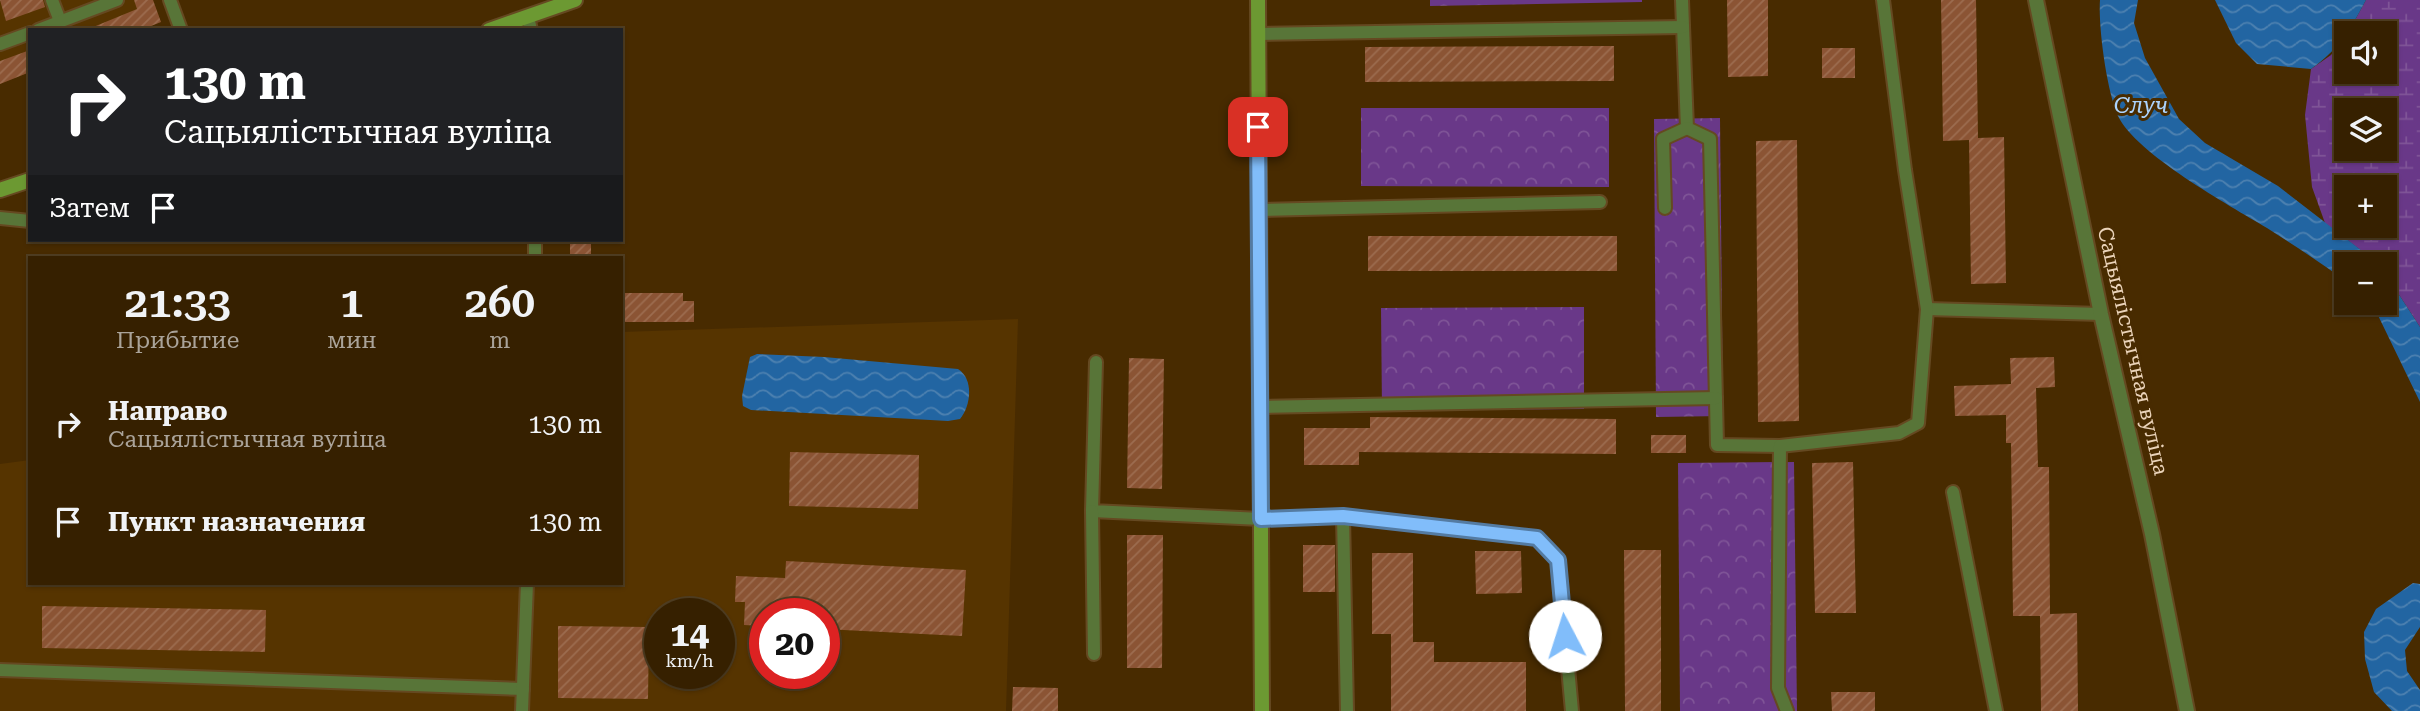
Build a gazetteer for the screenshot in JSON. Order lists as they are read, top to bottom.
{
  "streets": {
    "street": ["Сацыялістычная вуліца"]
  },
  "water": ["Случ"],
  "page": {
    "map_buttons": ["+", "−"],
    "turn": ["130 m", "Сацыялістычная вуліца"],
    "then": "Затем",
    "eta": [
      "21:33",
      "Прибытие",
      "1",
      "мин",
      "260",
      "m"
    ],
    "list": [
      {
        "name": "Направо",
        "note": "Сацыялістычная вуліца",
        "value": "130 m"
      },
      {
        "name": "Пункт назначения",
        "value": "130 m"
      }
    ],
    "speed": "14 km/h",
    "limit": "20"
  }
}
